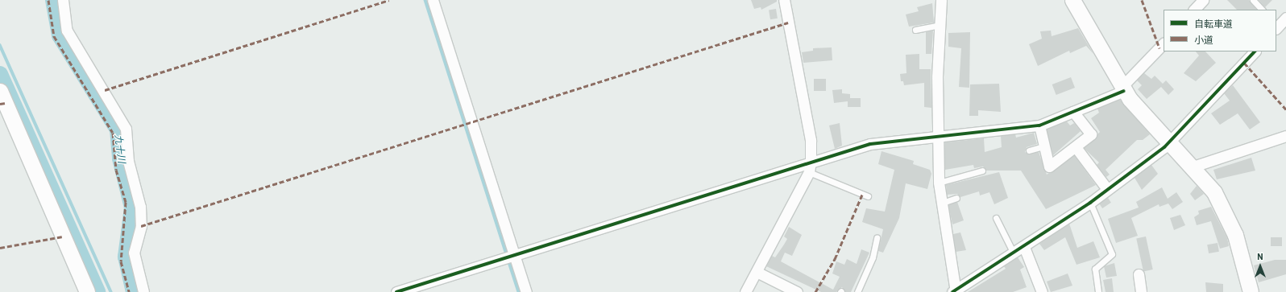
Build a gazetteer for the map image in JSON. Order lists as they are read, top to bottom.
{
  "water": ["九十川"],
  "legend": ["自転車道", "小道"],
  "north": "top"
}
